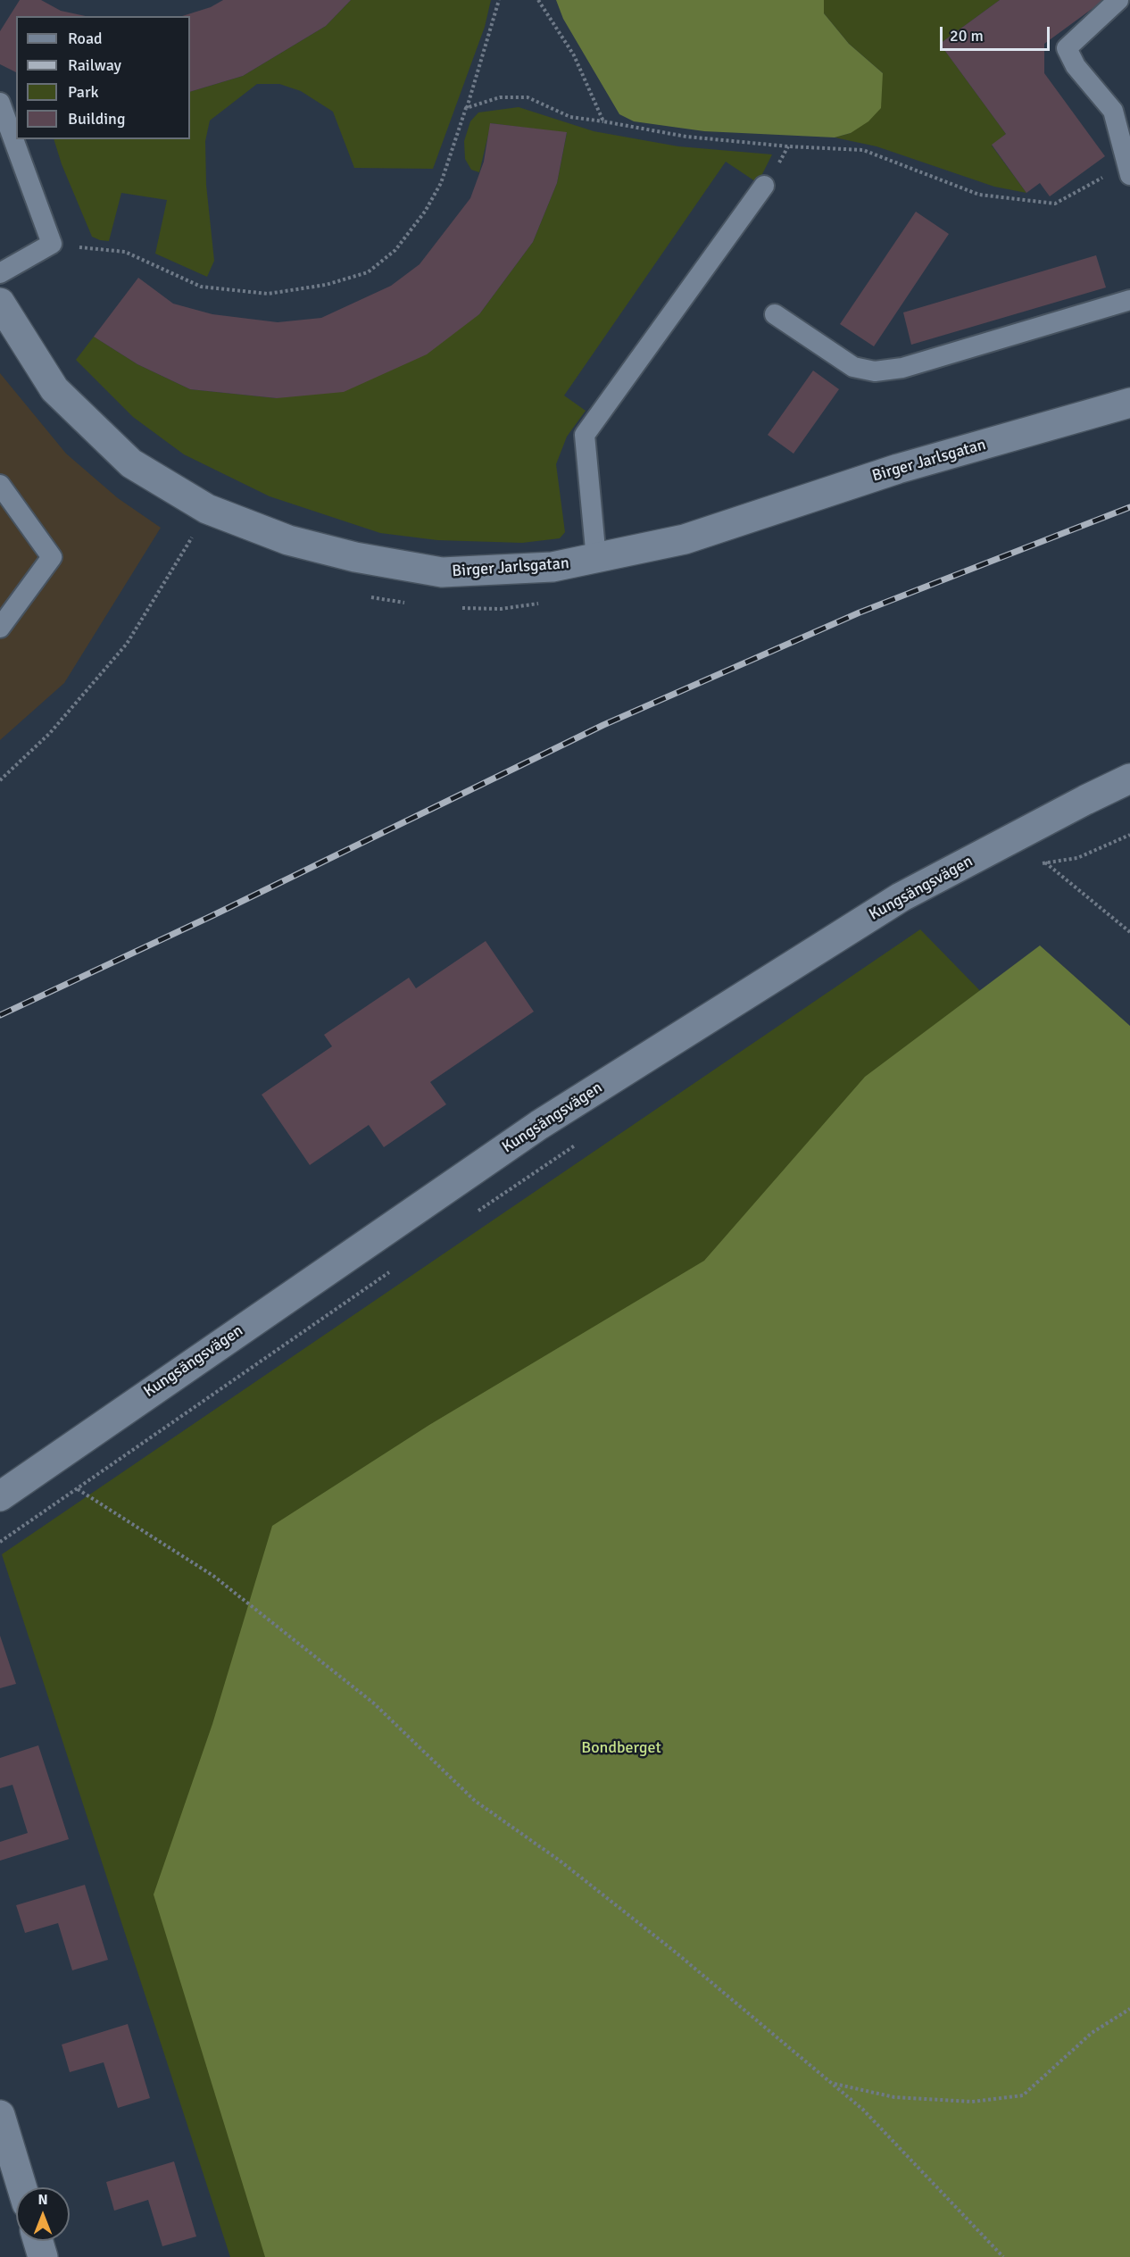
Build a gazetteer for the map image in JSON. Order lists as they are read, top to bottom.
{
  "streets": {
    "street": ["Birger Jarlsgatan", "Kungsängsvägen"]
  },
  "parks": ["Bondberget"],
  "legend": [
    "Road",
    "Railway",
    "Park",
    "Building"
  ],
  "scale_bar": "20 m",
  "north": "top"
}
